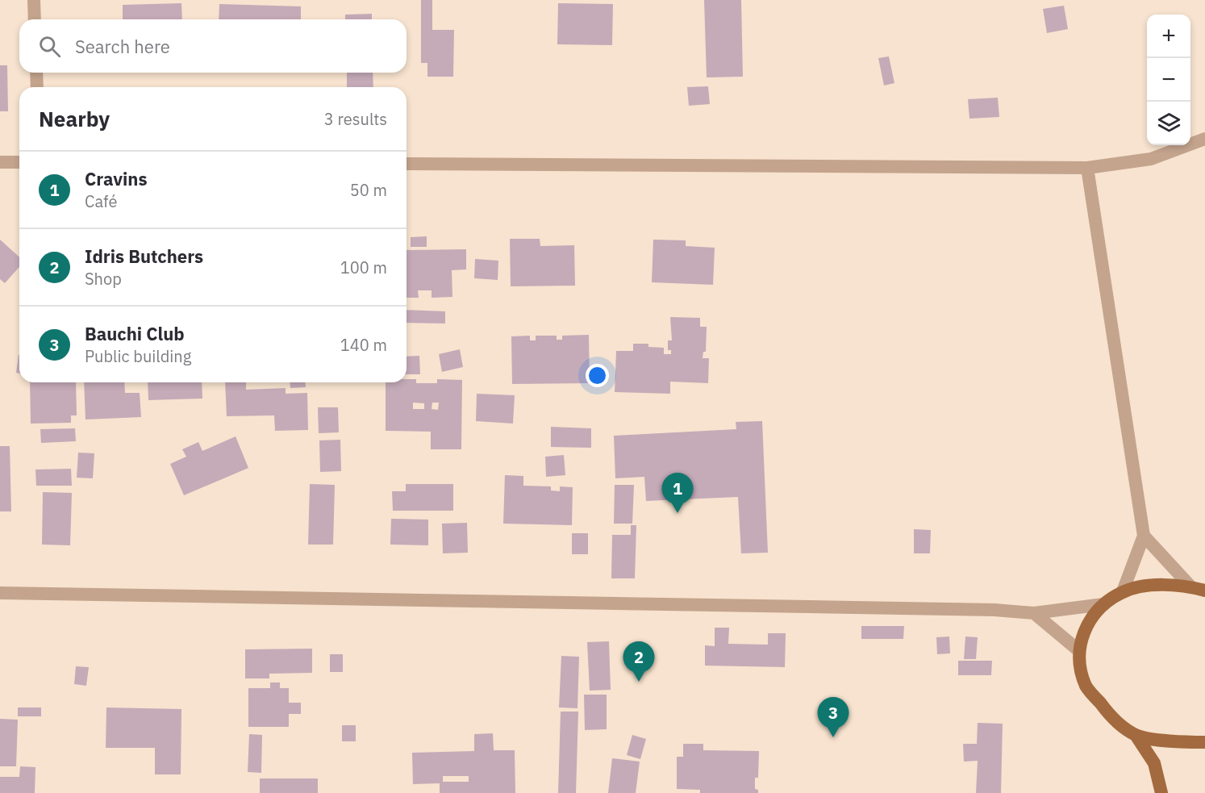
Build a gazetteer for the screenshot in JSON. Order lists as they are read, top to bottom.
{
  "page": {
    "map_buttons": ["+", "−"],
    "search": "Search here",
    "heading": ["Nearby", "3 results"],
    "list": [
      {
        "mark": "1",
        "name": "Cravins",
        "note": "Café",
        "value": "50 m"
      },
      {
        "mark": "2",
        "name": "Idris Butchers",
        "note": "Shop",
        "value": "100 m"
      },
      {
        "mark": "3",
        "name": "Bauchi Club",
        "note": "Public building",
        "value": "140 m"
      }
    ],
    "pins": ["1", "2", "3"]
  }
}
